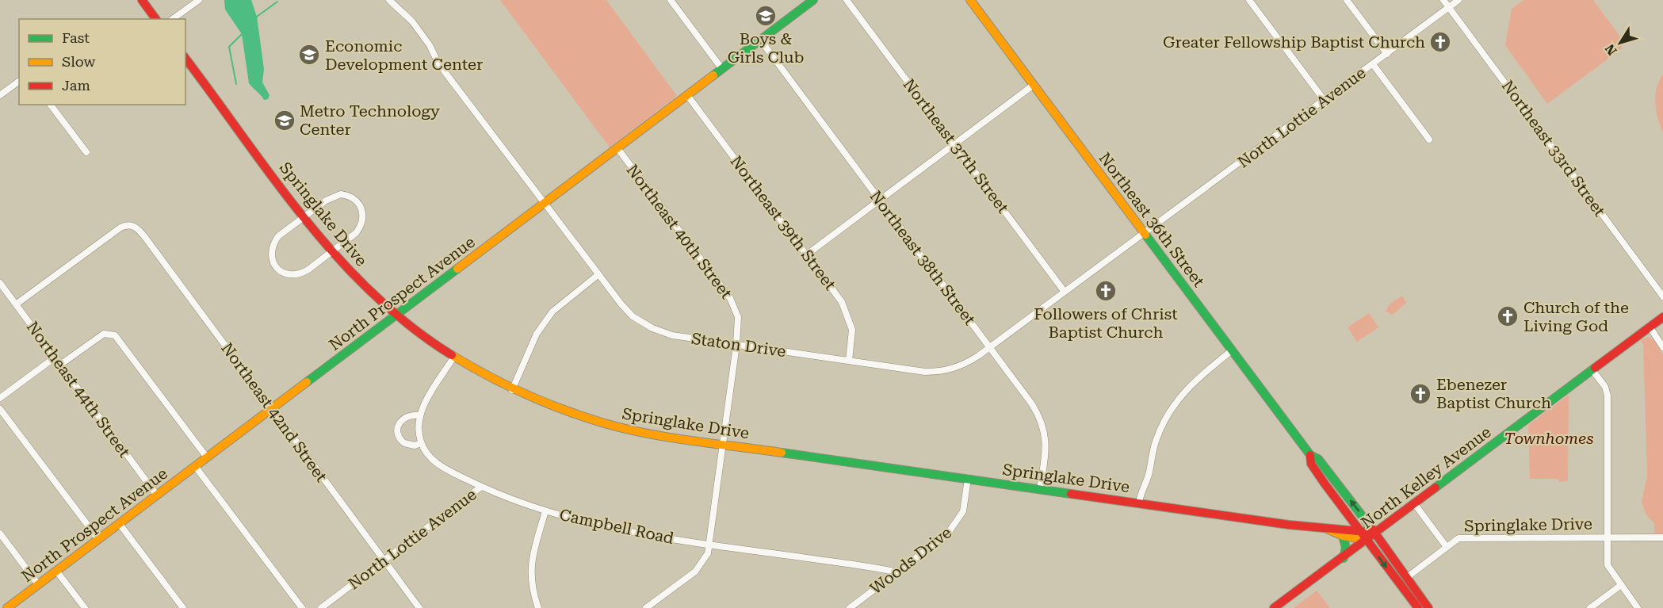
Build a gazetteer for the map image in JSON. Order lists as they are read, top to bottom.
{
  "streets": {
    "street": [
      "North Lottie Avenue",
      "Northeast 37th Street",
      "Northeast 33rd Street",
      "Springlake Drive",
      "Northeast 36th Street",
      "Northeast 39th Street",
      "Northeast 40th Street",
      "Northeast 38th Street",
      "North Prospect Avenue",
      "Staton Drive",
      "Northeast 44th Street",
      "Northeast 42nd Street",
      "North Kelley Avenue",
      "Campbell Road",
      "Woods Drive"
    ]
  },
  "crossings": [
    ["North Lottie Avenue", "Northeast 33rd Street"],
    ["North Lottie Avenue", "Northeast 36th Street"],
    ["North Lottie Avenue", "Staton Drive"],
    ["North Lottie Avenue", "Northeast 42nd Street"],
    ["North Lottie Avenue", "Campbell Road"],
    ["Northeast 37th Street", "Staton Drive"],
    ["Springlake Drive", "Northeast 36th Street"],
    ["Springlake Drive", "Northeast 40th Street"],
    ["Springlake Drive", "Northeast 38th Street"],
    ["Springlake Drive", "North Prospect Avenue"],
    ["Springlake Drive", "North Kelley Avenue"],
    ["Springlake Drive", "Woods Drive"],
    ["Northeast 36th Street", "Staton Drive"],
    ["Northeast 36th Street", "North Kelley Avenue"],
    ["Northeast 39th Street", "North Prospect Avenue"],
    ["Northeast 39th Street", "Staton Drive"],
    ["Northeast 40th Street", "North Prospect Avenue"],
    ["Northeast 40th Street", "Staton Drive"],
    ["Northeast 40th Street", "Campbell Road"],
    ["Northeast 38th Street", "North Prospect Avenue"],
    ["Northeast 38th Street", "Staton Drive"],
    ["North Prospect Avenue", "Staton Drive"],
    ["North Prospect Avenue", "Northeast 44th Street"],
    ["North Prospect Avenue", "Northeast 42nd Street"],
    ["Northeast 44th Street", "Northeast 42nd Street"],
    ["Campbell Road", "Woods Drive"]
  ],
  "parks": ["Townhomes"],
  "places": {
    "school or university": ["Boys & Girls Club", "Economic Development Center", "Metro Technology Center"],
    "church": [
      "Greater Fellowship Baptist Church",
      "Followers of Christ Baptist Church",
      "Church of the Living God",
      "Ebenezer Baptist Church"
    ]
  },
  "legend": ["Fast", "Slow", "Jam"],
  "north": "bottom left"
}
